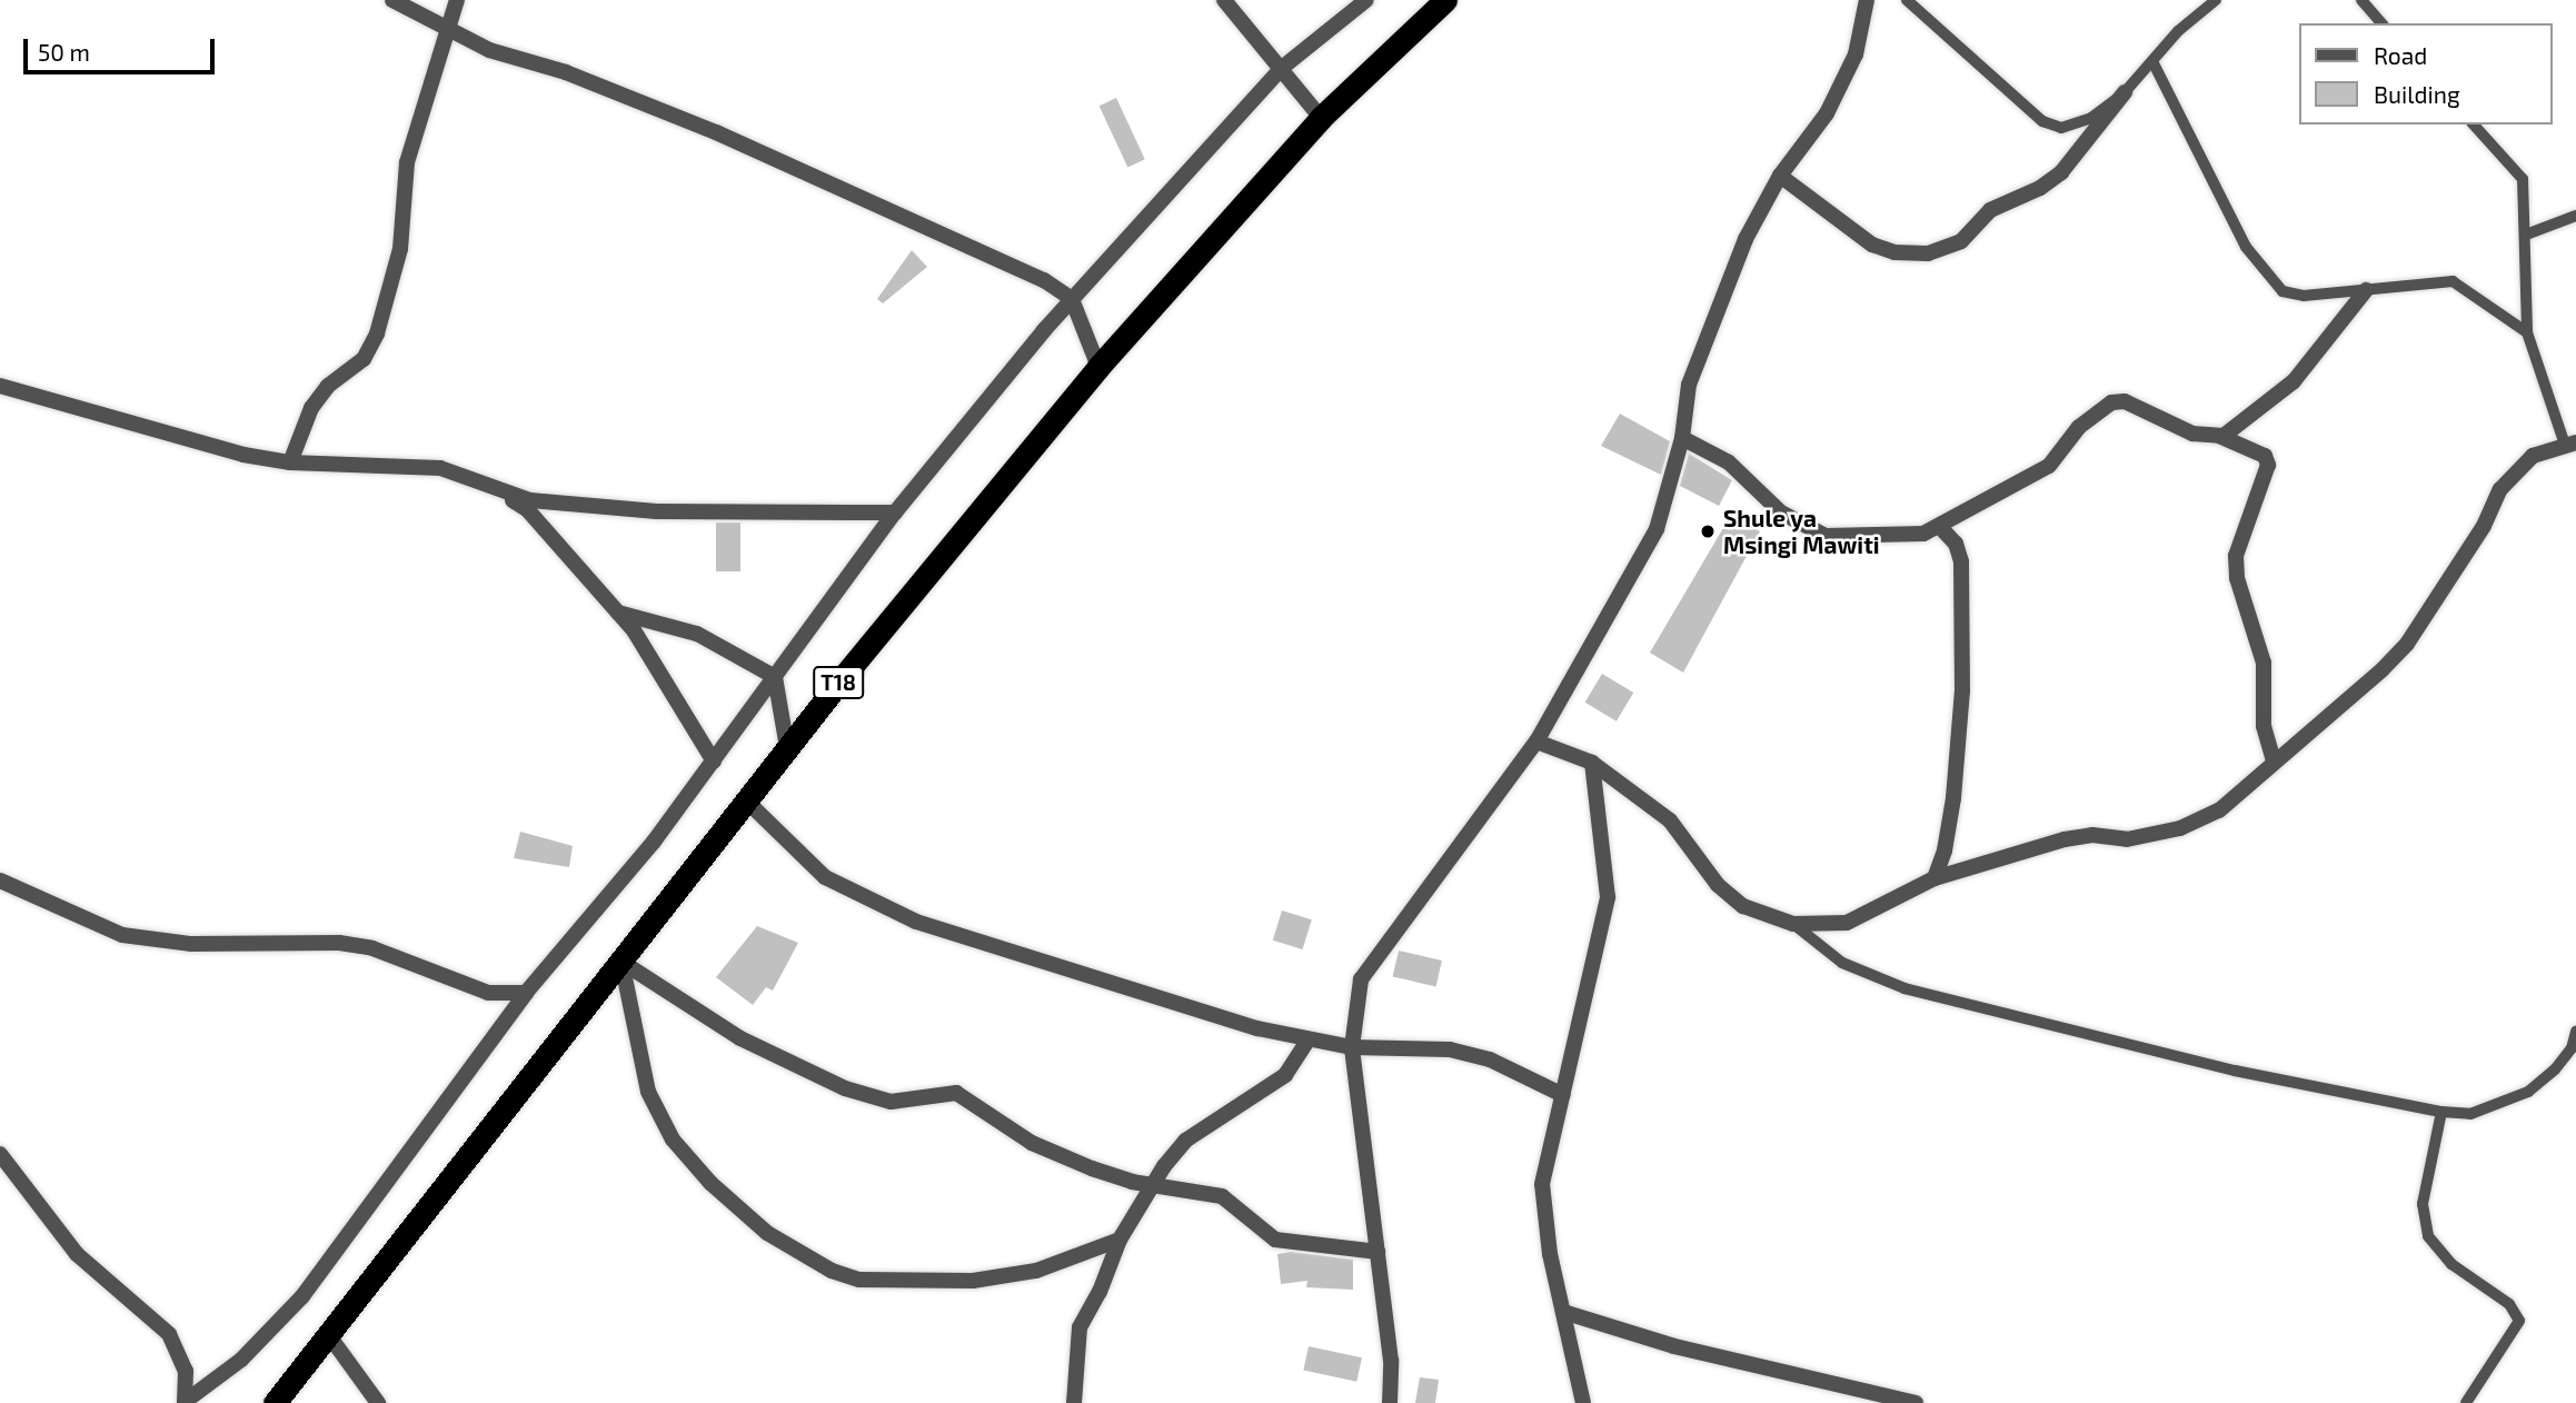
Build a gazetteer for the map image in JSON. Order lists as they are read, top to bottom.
{
  "streets": {
    "highway": ["T18"]
  },
  "places": ["Shule ya Msingi Mawiti"],
  "legend": ["Road", "Building"],
  "scale_bar": "50 m"
}
